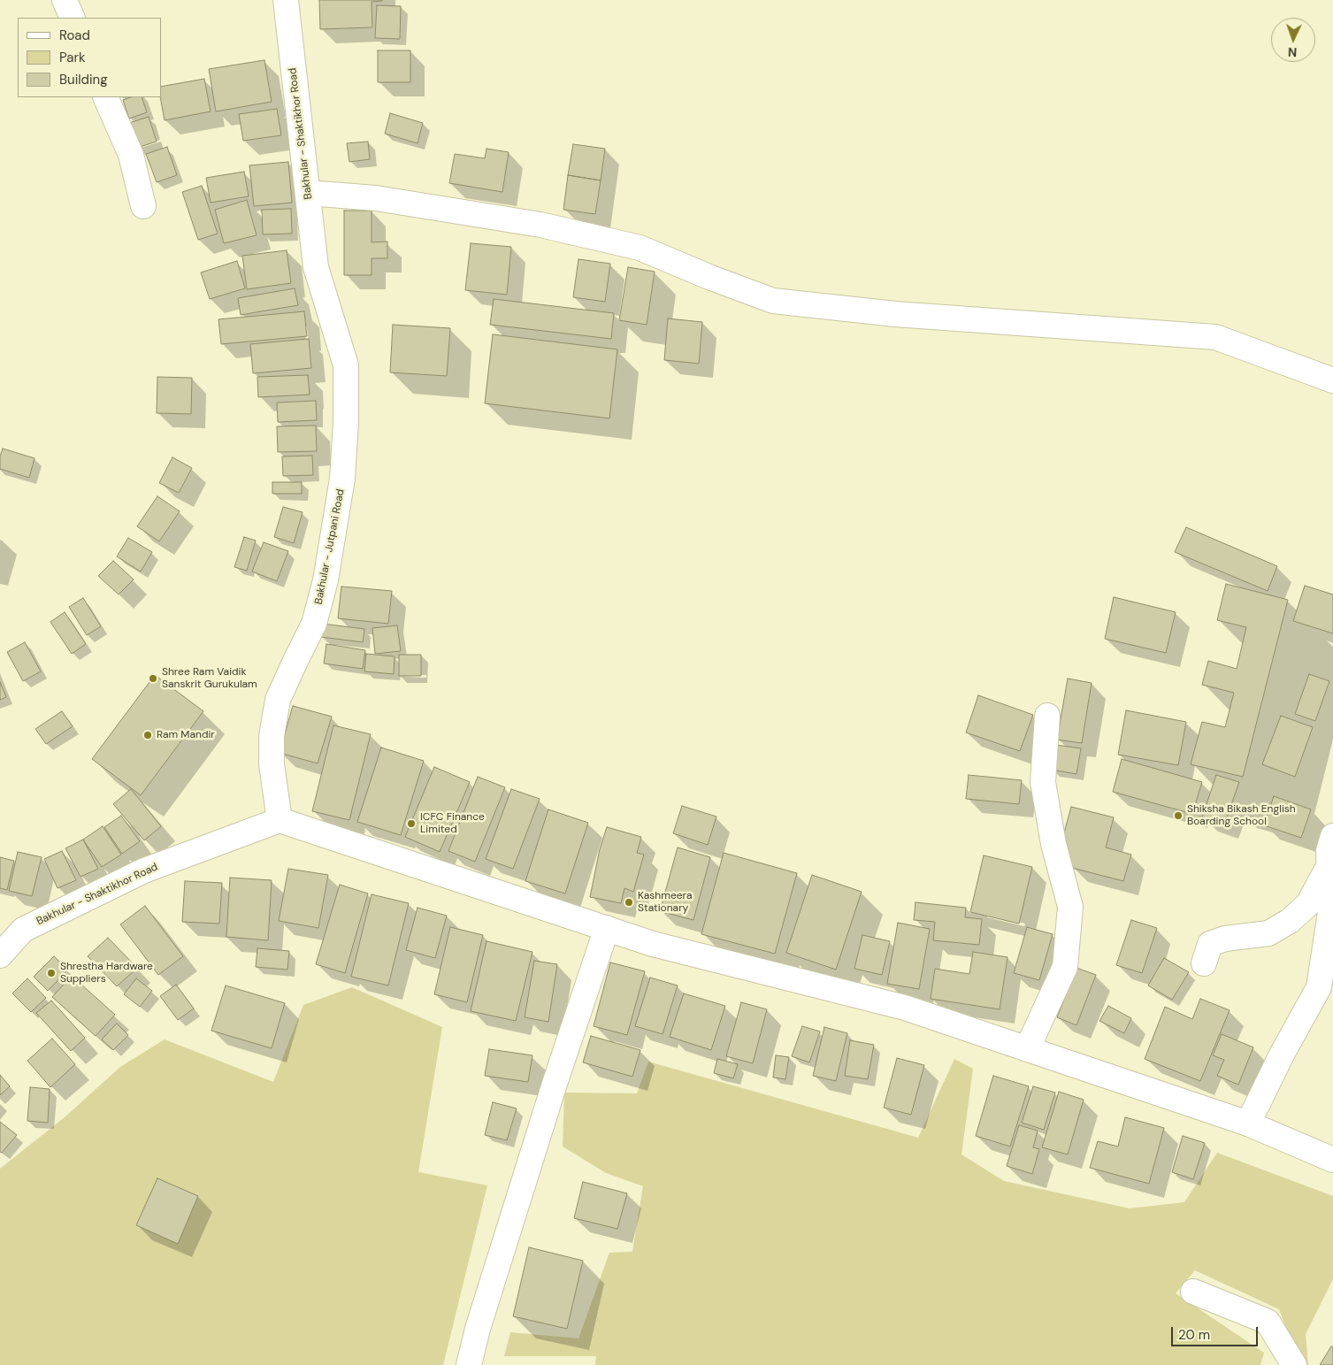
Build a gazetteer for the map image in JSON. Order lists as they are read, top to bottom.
{
  "streets": {
    "street": ["Bakhular - Shaktikhor Road", "Bakhular - Jutpani Road"]
  },
  "crossings": [
    ["Bakhular - Shaktikhor Road", "Bakhular - Jutpani Road"]
  ],
  "places": [
    "Shree Ram Vaidik Sanskrit Gurukulam",
    "Ram Mandir",
    "Shiksha Bikash English Boarding School",
    "ICFC Finance Limited",
    "Kashmeera Stationary",
    "Shrestha Hardware Suppliers"
  ],
  "legend": ["Road", "Park", "Building"],
  "scale_bar": "20 m",
  "north": "bottom"
}
